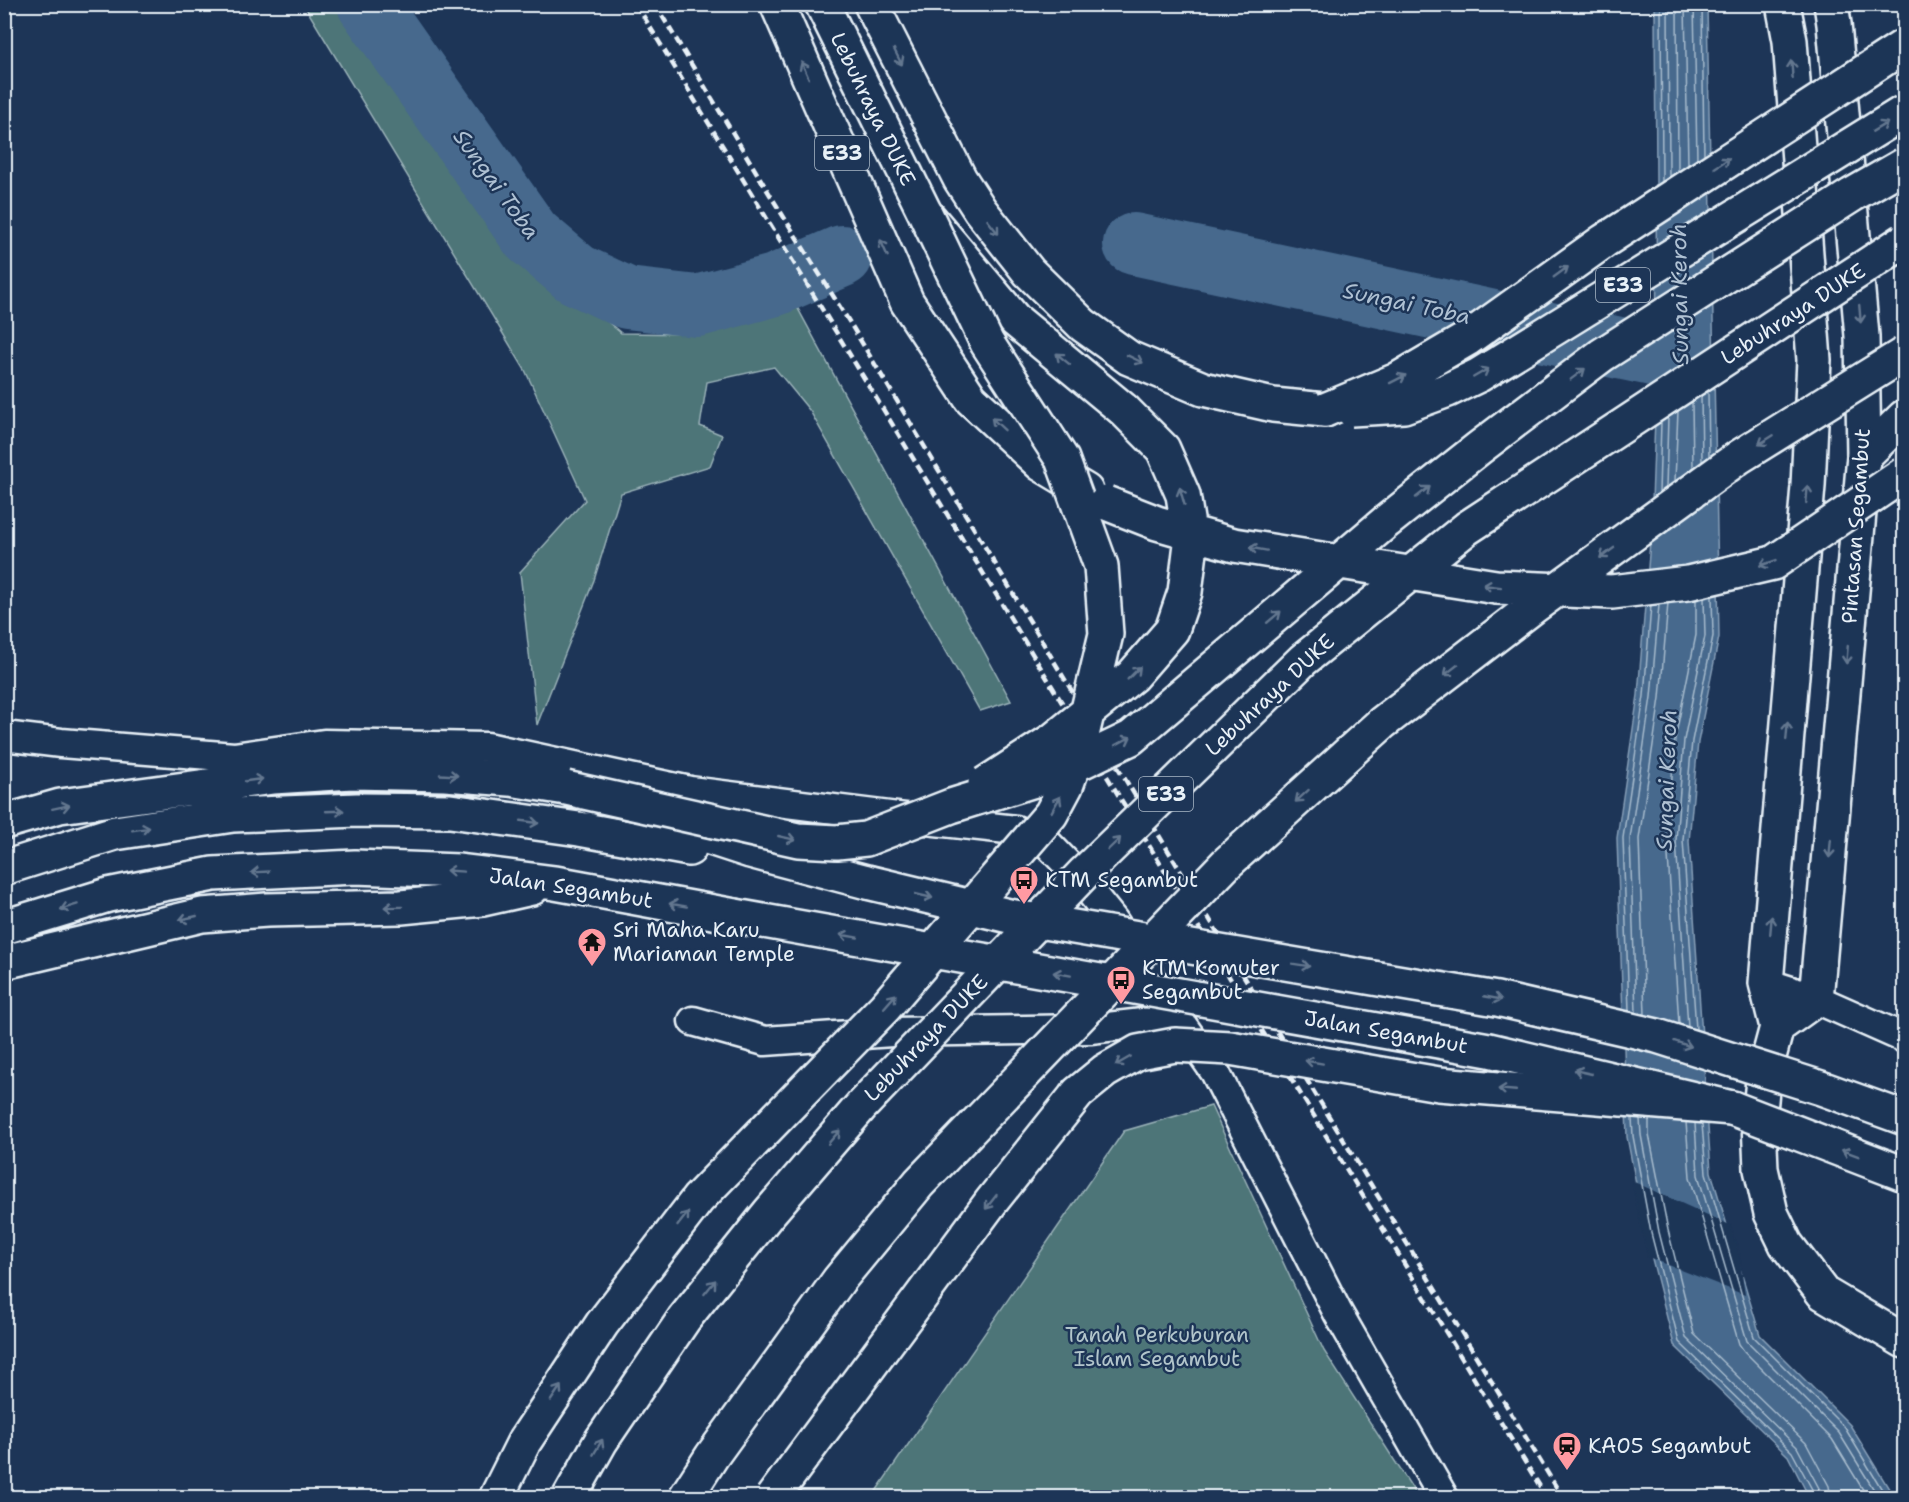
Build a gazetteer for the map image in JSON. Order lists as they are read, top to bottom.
{
  "streets": {
    "main road": [
      "Lebuhraya DUKE",
      "E33",
      "Pintasan Segambut",
      "Jalan Segambut"
    ]
  },
  "crossings": [
    ["Lebuhraya DUKE", "E33"]
  ],
  "water": ["Sungai Toba", "Sungai Keroh"],
  "parks": ["Tanah Perkuburan Islam Segambut"],
  "places": {
    "bus stop": ["KTM Segambut", "KTM Komuter Segambut"],
    "temple": ["Sri Maha Karu Mariaman Temple"],
    "station": ["KA05 Segambut"]
  }
}
